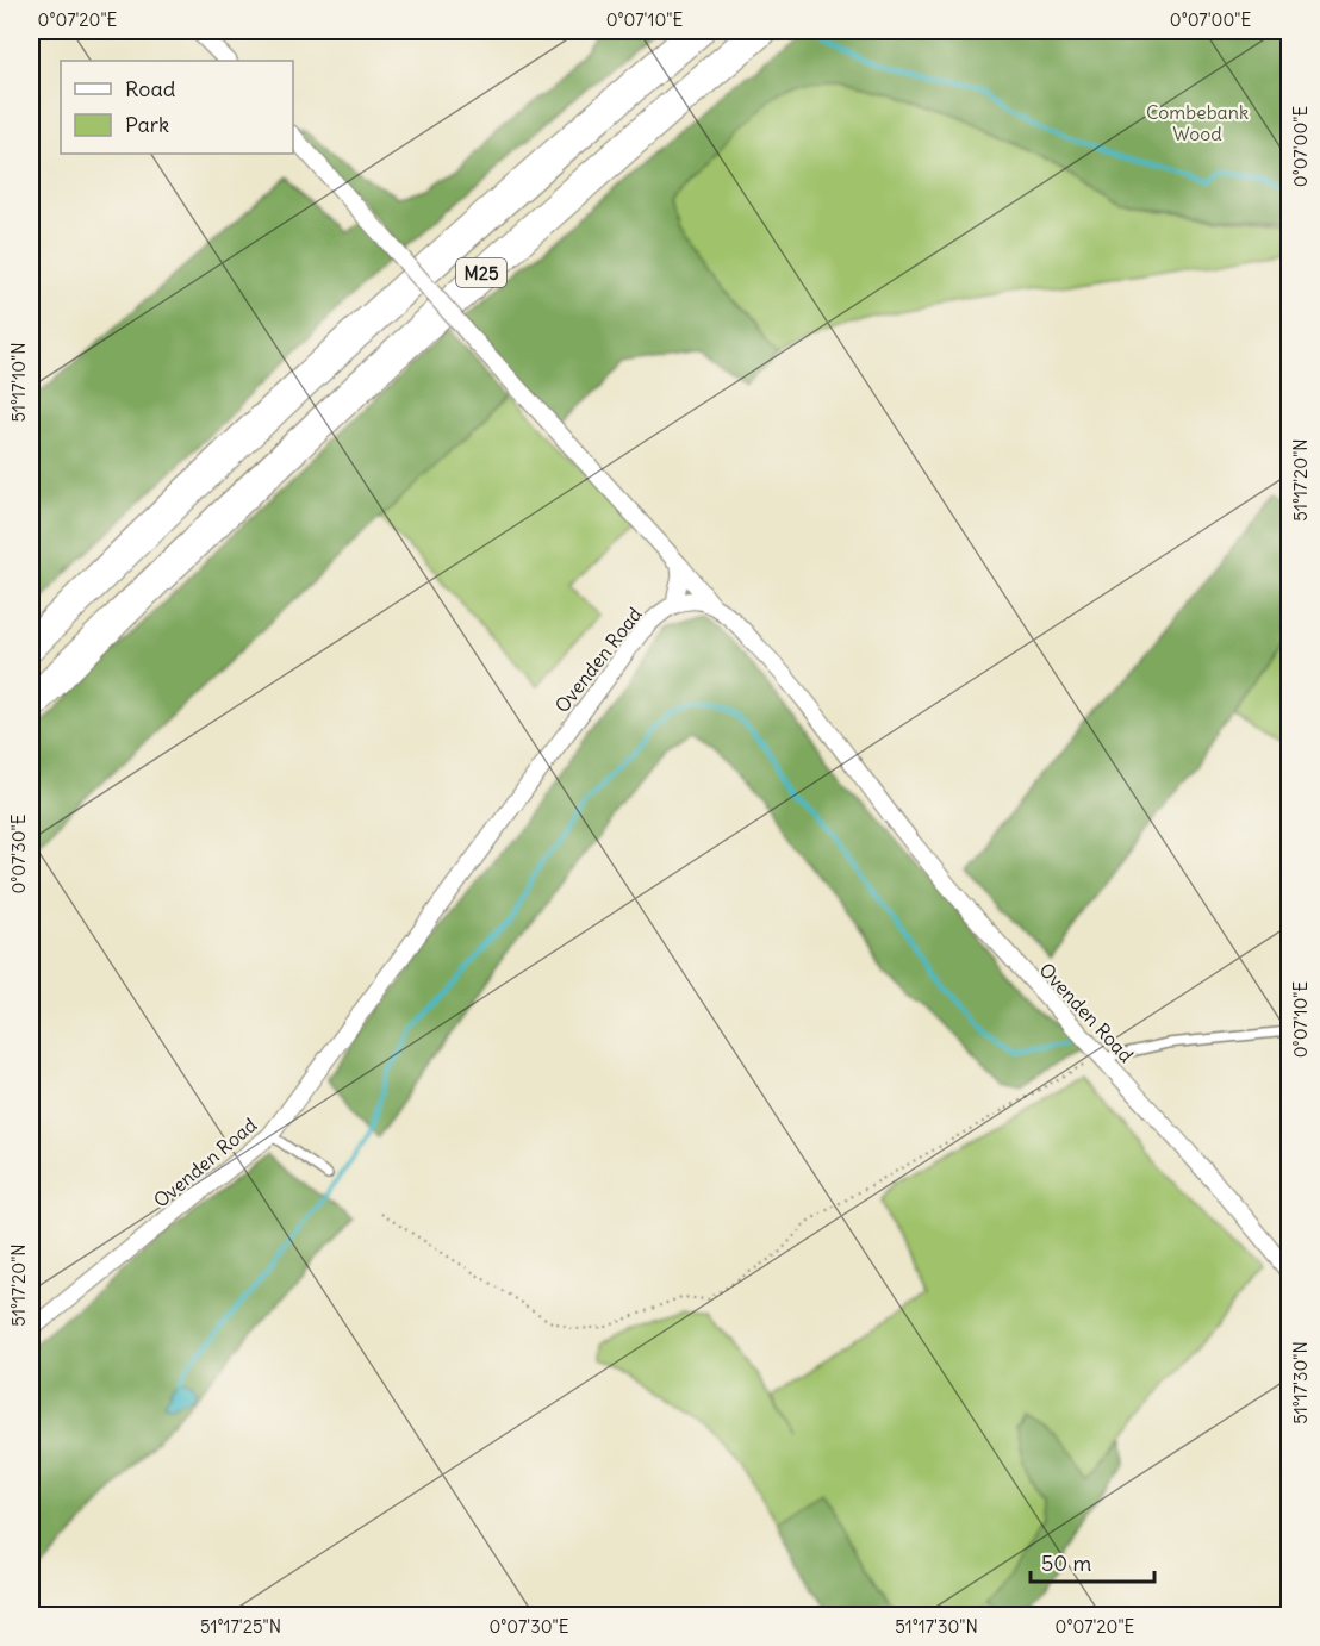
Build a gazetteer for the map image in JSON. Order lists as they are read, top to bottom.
{
  "streets": {
    "highway": ["M25"],
    "street": ["Ovenden Road"]
  },
  "parks": ["Combebank Wood"],
  "legend": ["Road", "Park"],
  "scale_bar": "50 m",
  "coordinates": [
    "0°07'20\"E",
    "0°07'10\"E",
    "0°07'00\"E",
    "51°17'10\"N",
    "51°17'20\"N",
    "0°07'30\"E",
    "51°17'30\"N",
    "51°17'25\"N"
  ]
}
